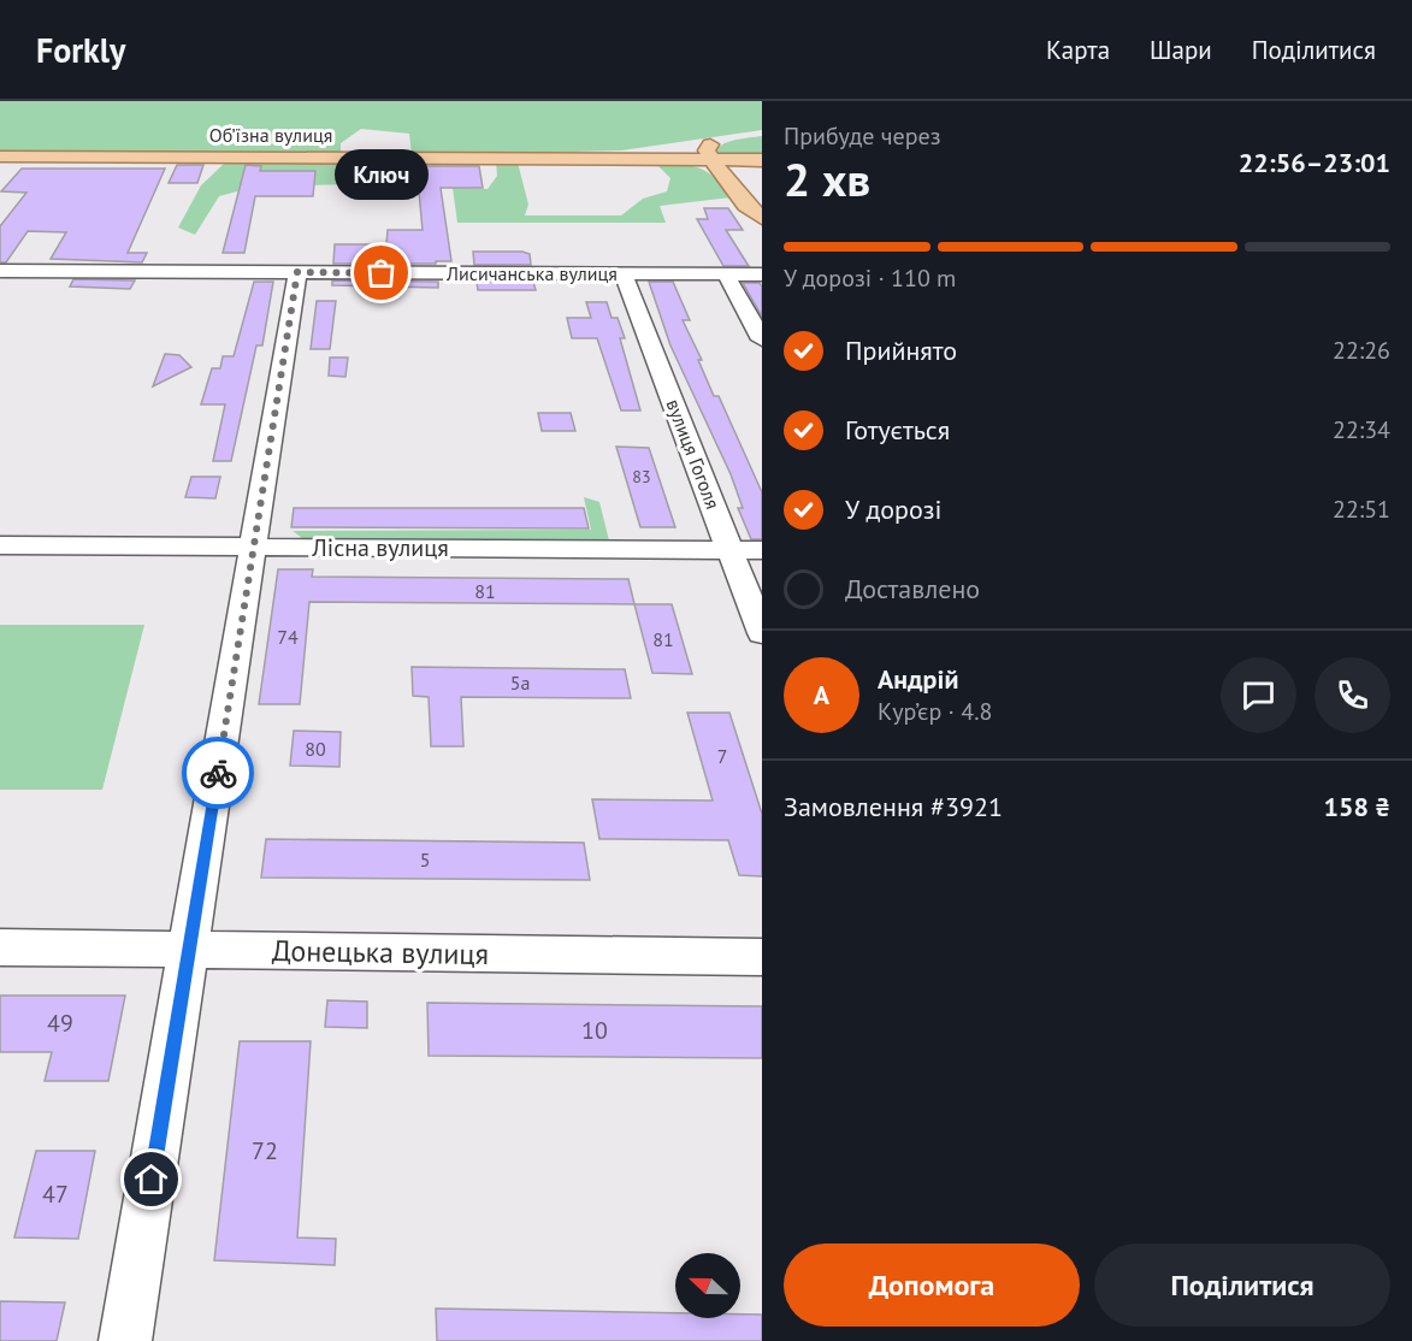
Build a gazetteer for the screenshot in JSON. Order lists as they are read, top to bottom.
{
  "streets": {
    "main road": ["Об’їзна вулиця"],
    "street": [
      "Лисичанська вулиця",
      "вулиця Гоголя",
      "Лісна вулиця",
      "Донецька вулиця"
    ]
  },
  "crossings": [
    ["Лисичанська вулиця", "вулиця Гоголя"],
    ["вулиця Гоголя", "Лісна вулиця"]
  ],
  "places": ["Ключ"],
  "house_numbers": [
    "83",
    "81",
    "74",
    "81",
    "5а",
    "80",
    "7",
    "5",
    "49",
    "10",
    "72",
    "47"
  ],
  "north": "left",
  "page": {
    "header": "Forkly",
    "nav": ["Карта", "Шари", "Поділитися"],
    "heading": ["2 хв", "Прибуде через", "22:56–23:01"],
    "panel": [
      "Андрій",
      "Кур’єр · 4.8",
      "Замовлення #3921",
      "158 ₴"
    ],
    "bubble": "Ключ",
    "bar": "У дорозі · 110 m",
    "list": [
      ["Прийнято", "22:26"],
      ["Готується", "22:34"],
      ["У дорозі", "22:51"],
      "Доставлено"
    ],
    "round": "А",
    "buttons": ["Допомога", "Поділитися"]
  }
}
